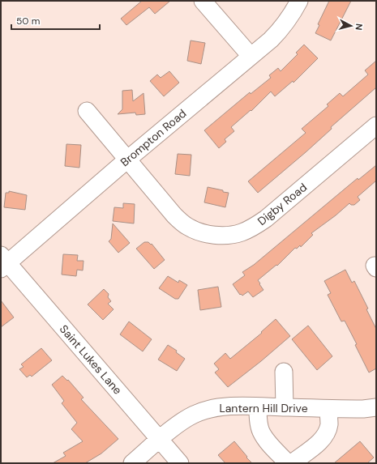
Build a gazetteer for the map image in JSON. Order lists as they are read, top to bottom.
{
  "streets": {
    "street": [
      "Brompton Road",
      "Digby Road",
      "Saint Lukes Lane",
      "Lantern Hill Drive"
    ]
  },
  "crossings": [
    ["Brompton Road", "Digby Road"],
    ["Brompton Road", "Saint Lukes Lane"],
    ["Saint Lukes Lane", "Lantern Hill Drive"]
  ],
  "scale_bar": "50 m",
  "north": "right"
}
